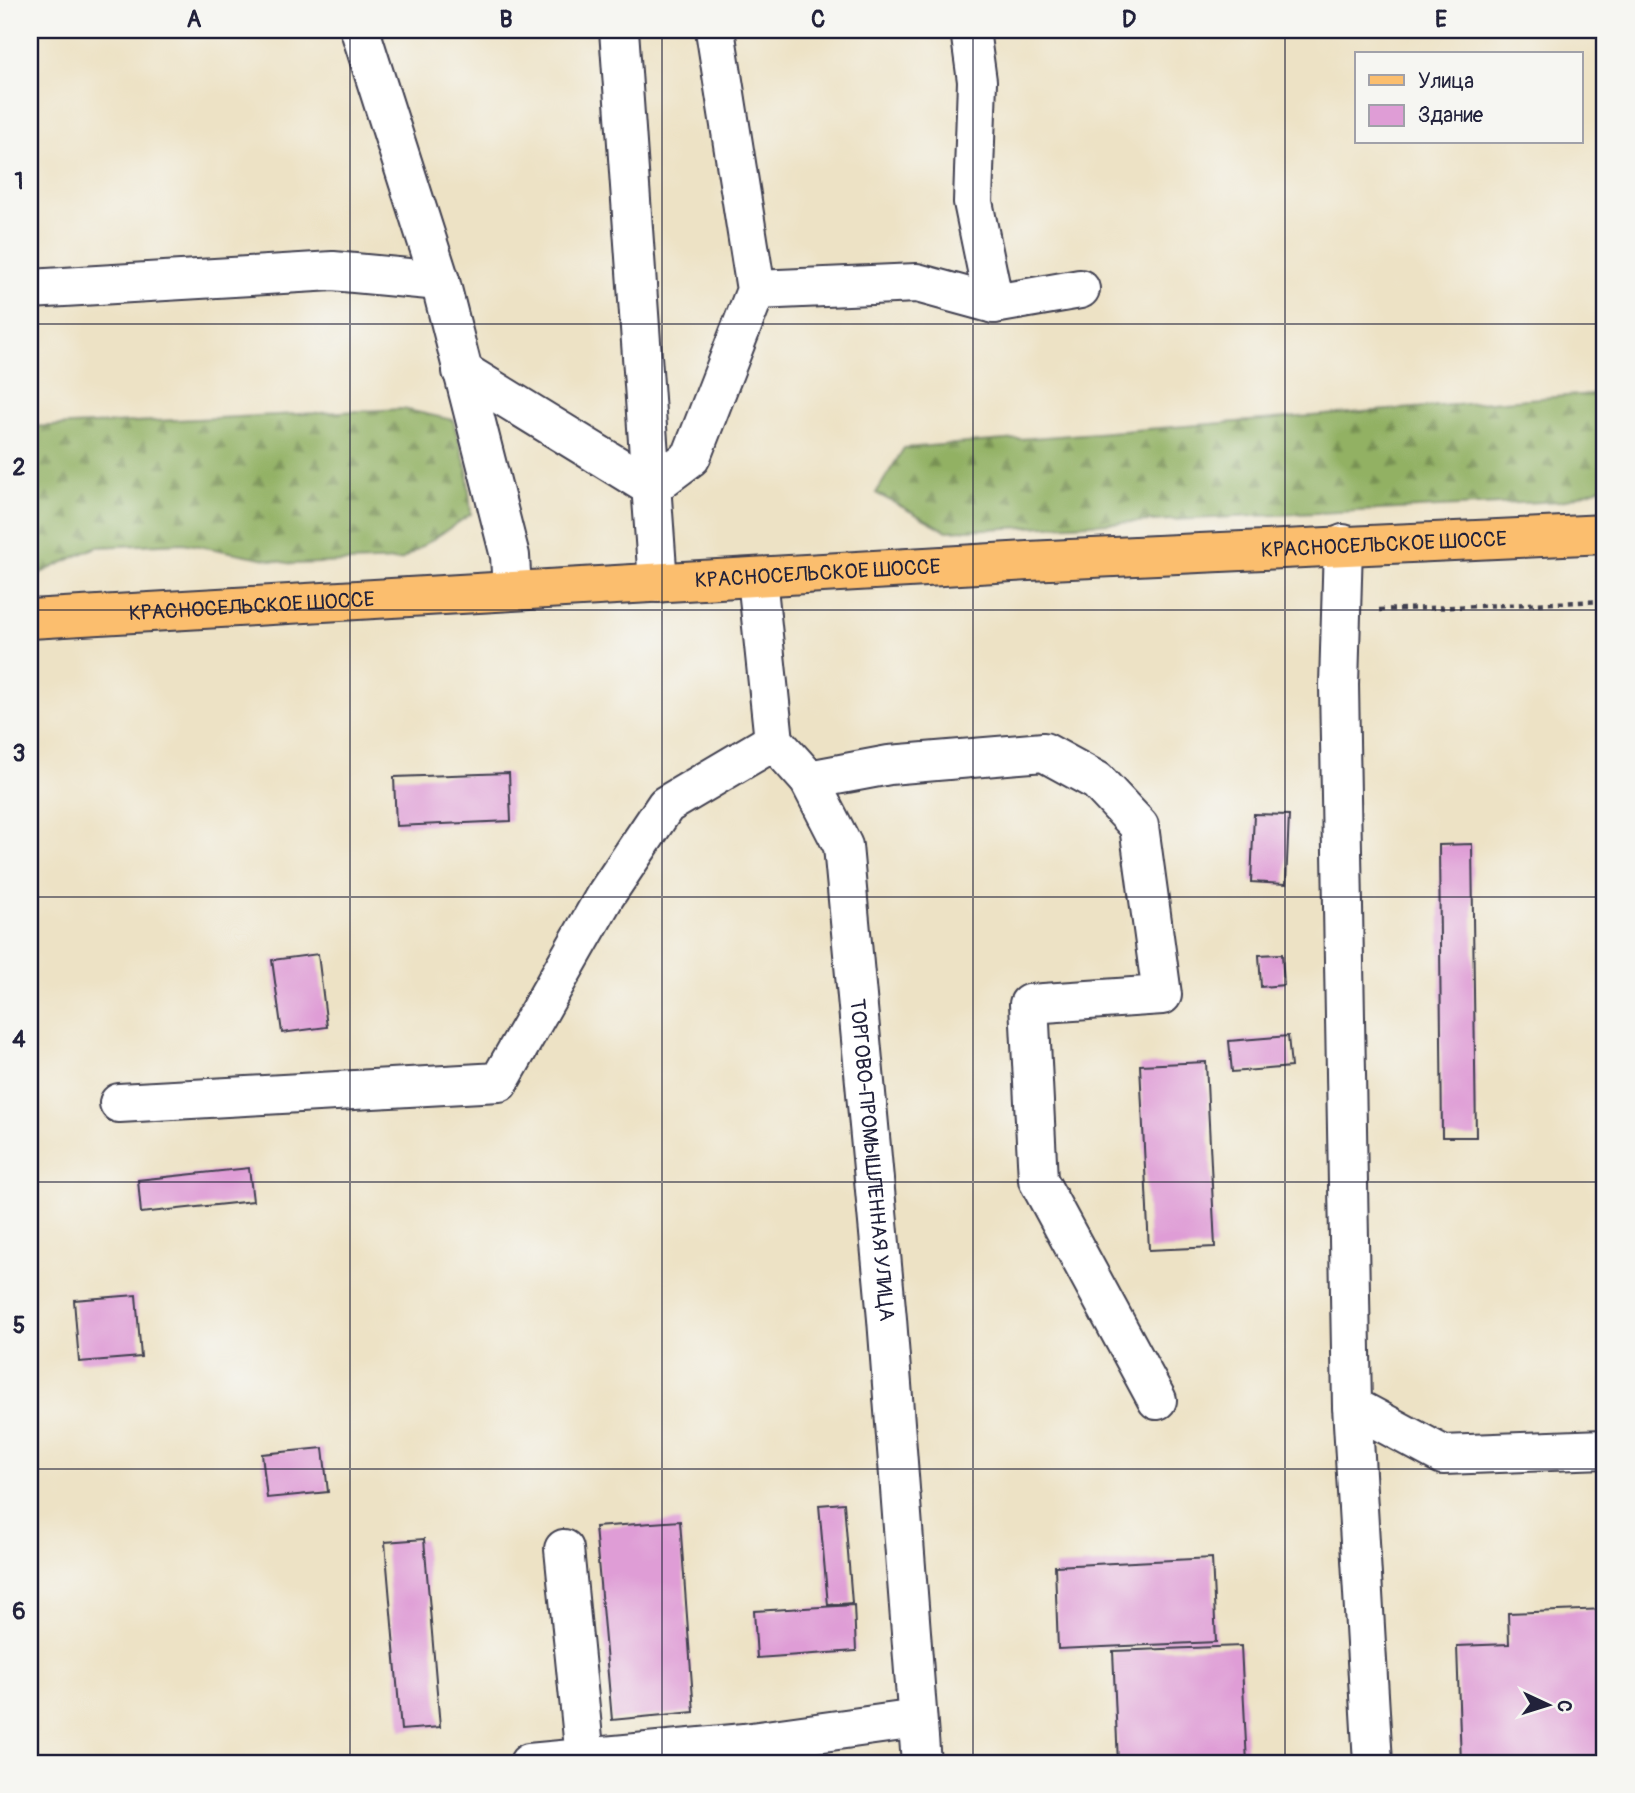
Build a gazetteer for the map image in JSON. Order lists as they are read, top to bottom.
{
  "streets": {
    "main road": ["КРАСНОСЕЛЬСКОЕ ШОССЕ"],
    "street": ["ТОРГОВО-ПРОМЫШЛЕННАЯ УЛИЦА"]
  },
  "legend": ["Улица", "Здание"],
  "north": "right",
  "grid": {
    "columns": [
      "A",
      "B",
      "C",
      "D",
      "E"
    ],
    "rows": [
      "1",
      "2",
      "3",
      "4",
      "5",
      "6"
    ]
  }
}
